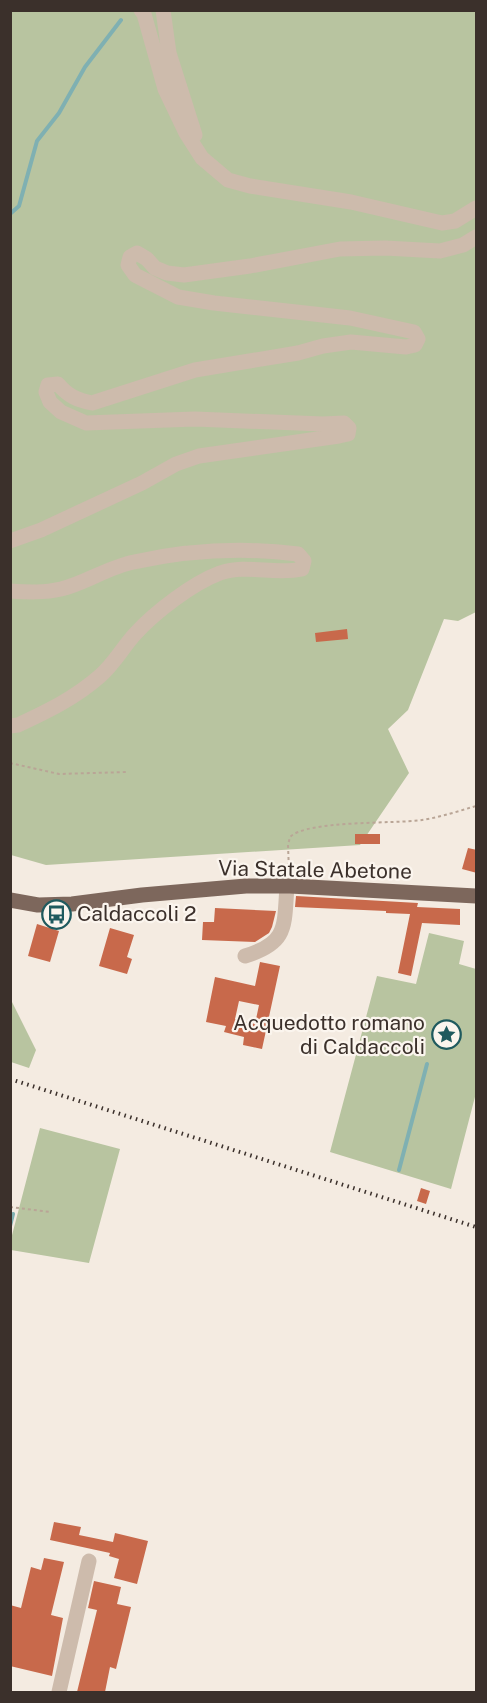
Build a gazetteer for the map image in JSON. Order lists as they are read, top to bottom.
{
  "streets": {
    "main road": ["Via Statale Abetone"]
  },
  "places": {
    "bus stop": ["Caldaccoli 2"],
    "place": ["Acquedotto romano di Caldaccoli"]
  }
}
